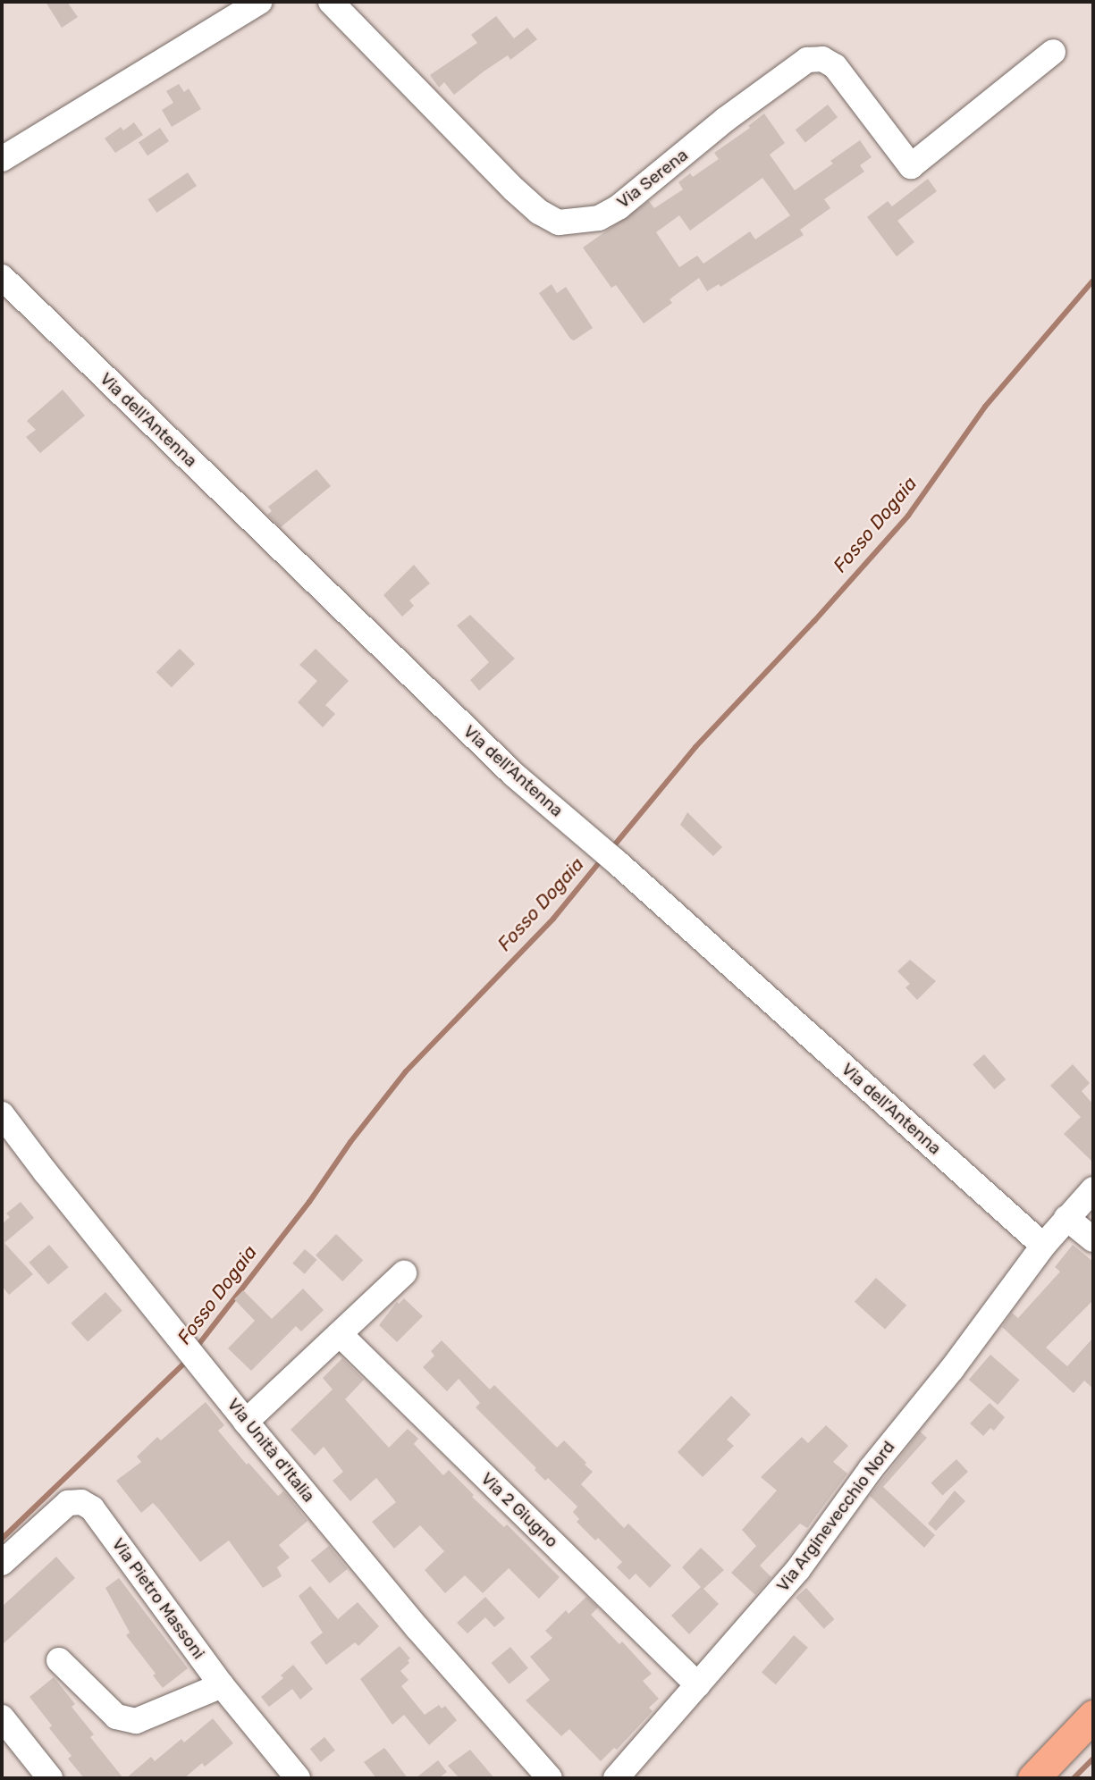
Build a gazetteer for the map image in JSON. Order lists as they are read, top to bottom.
{
  "streets": {
    "street": [
      "Via Serena",
      "Via dell'Antenna",
      "Via Unità d'Italia",
      "Via 2 Giugno",
      "Via Arginevecchio Nord",
      "Via Pietro Massoni"
    ]
  },
  "crossings": [
    ["Via dell'Antenna", "Via Arginevecchio Nord"],
    ["Via 2 Giugno", "Via Arginevecchio Nord"]
  ],
  "water": ["Fosso Dogaia"]
}
